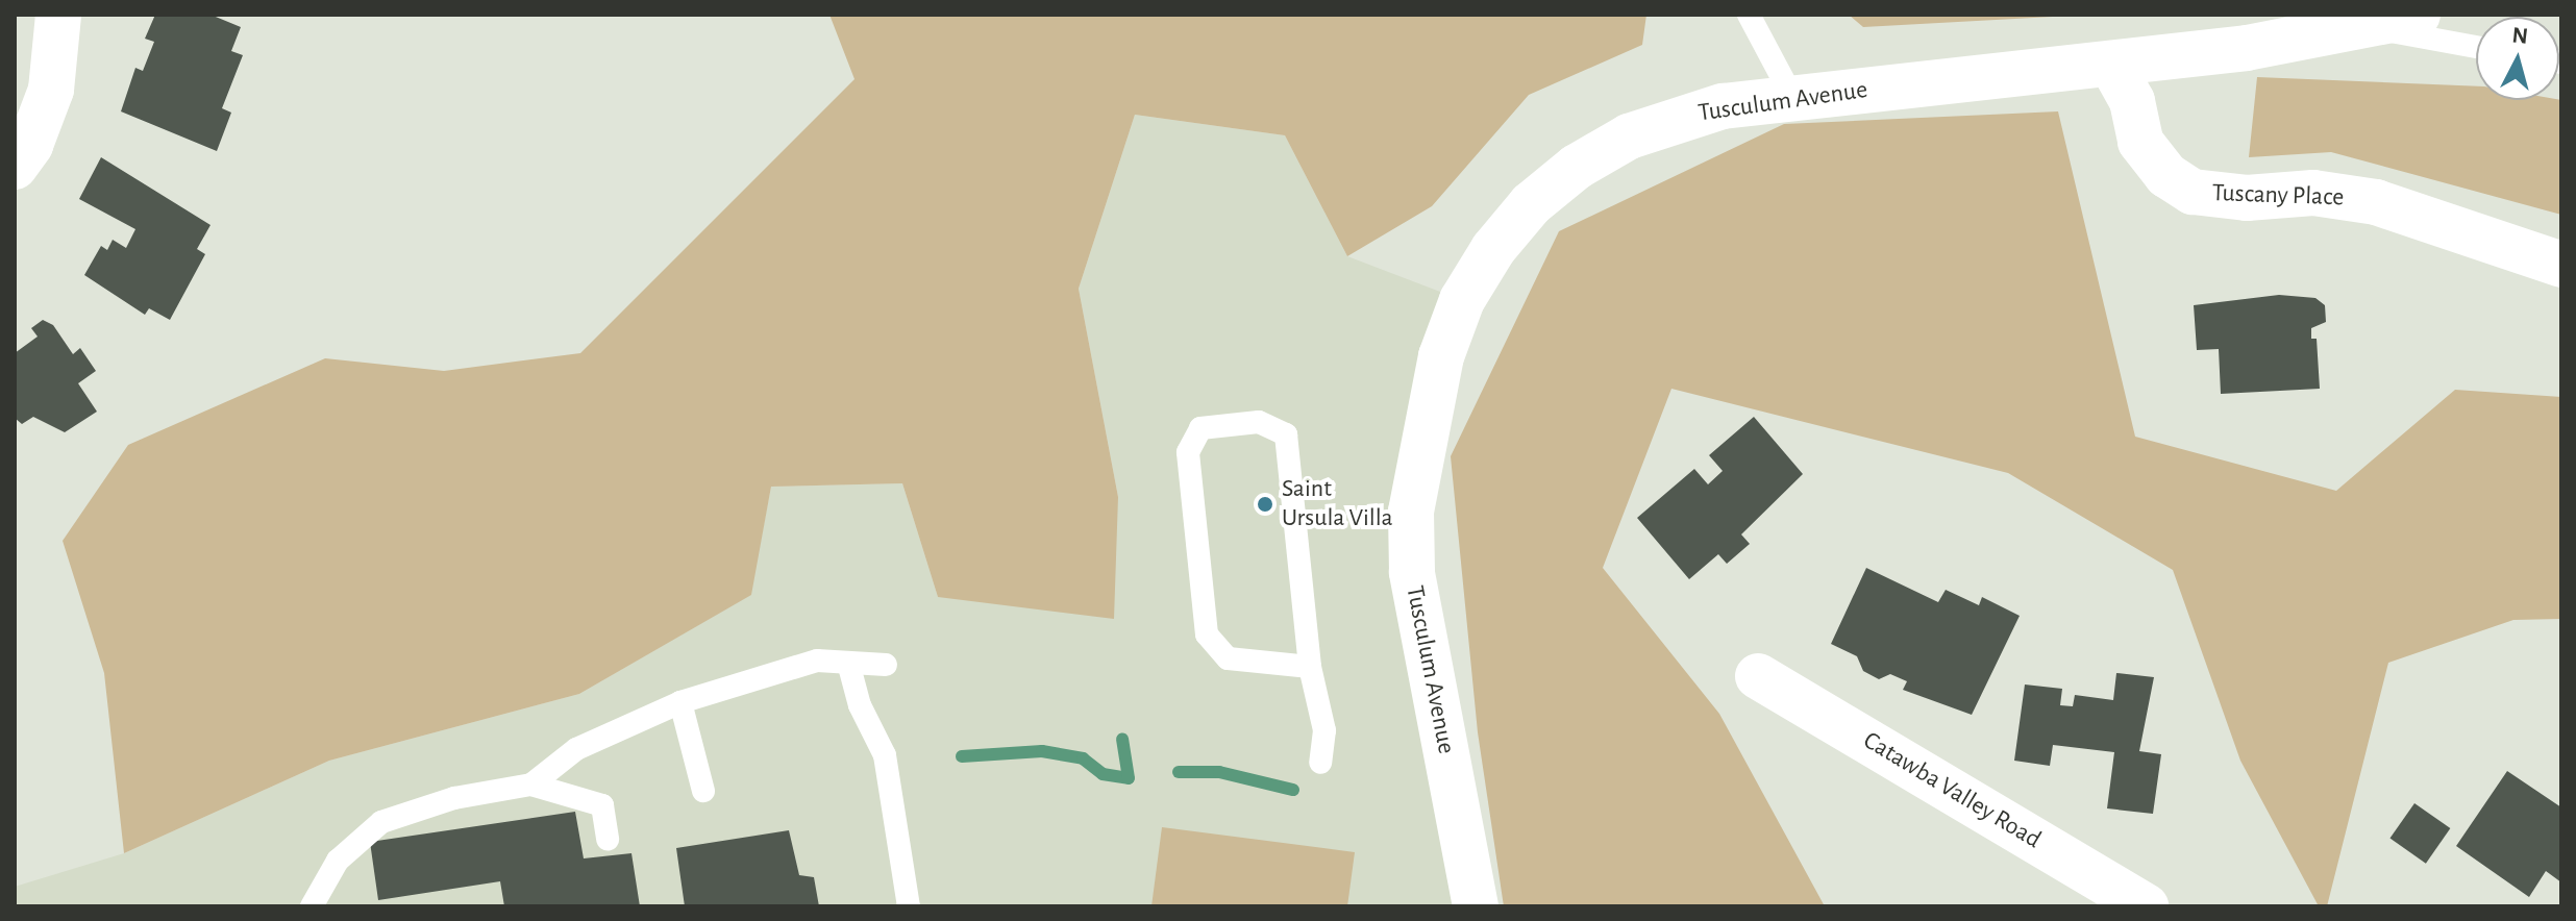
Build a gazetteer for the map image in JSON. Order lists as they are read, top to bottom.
{
  "streets": {
    "street": ["Tusculum Avenue", "Tuscany Place", "Catawba Valley Road"]
  },
  "crossings": [
    ["Tusculum Avenue", "Tuscany Place"]
  ],
  "places": ["Saint Ursula Villa"],
  "north": "top"
}
